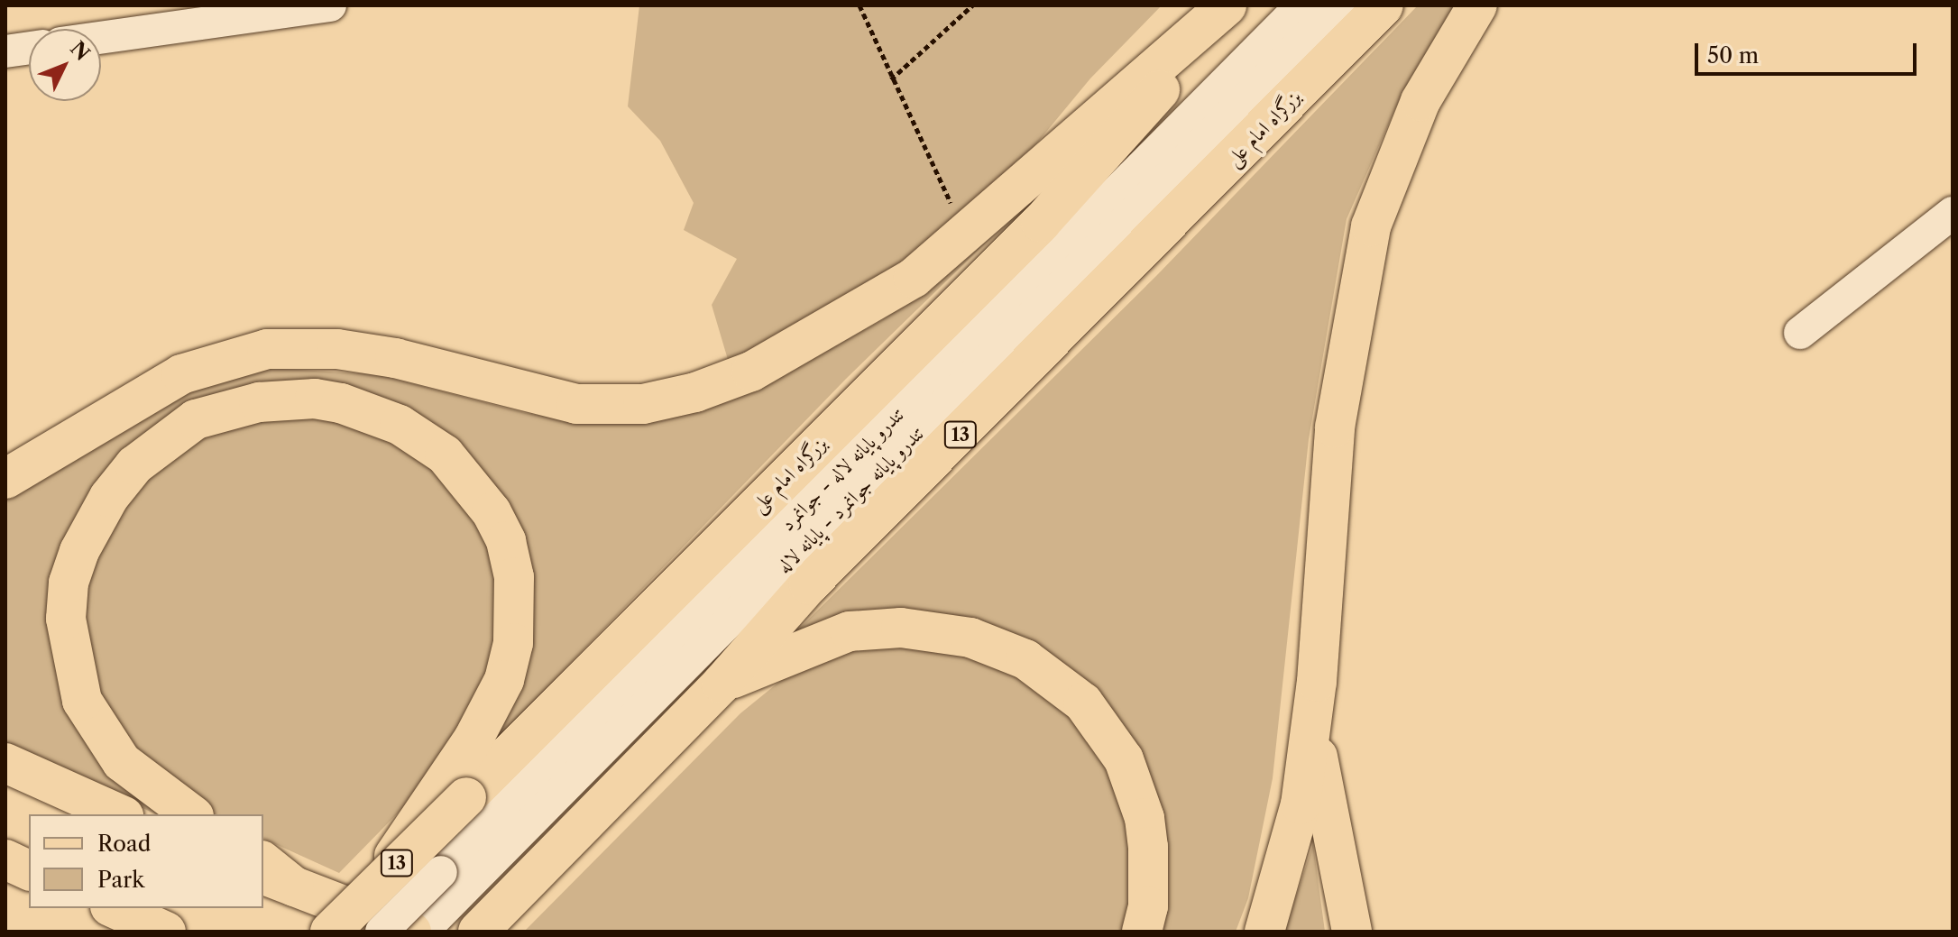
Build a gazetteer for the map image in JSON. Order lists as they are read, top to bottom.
{
  "streets": {
    "main road": ["بزرگراه امام علی", "13"],
    "street": ["تندرو پایانه لاله - جوانمرد", "تندرو پایانه جوانمرد - پایانه لاله"]
  },
  "crossings": [
    ["تندرو پایانه لاله - جوانمرد", "تندرو پایانه جوانمرد - پایانه لاله"]
  ],
  "legend": ["Road", "Park"],
  "scale_bar": "50 m",
  "north": "top right"
}
